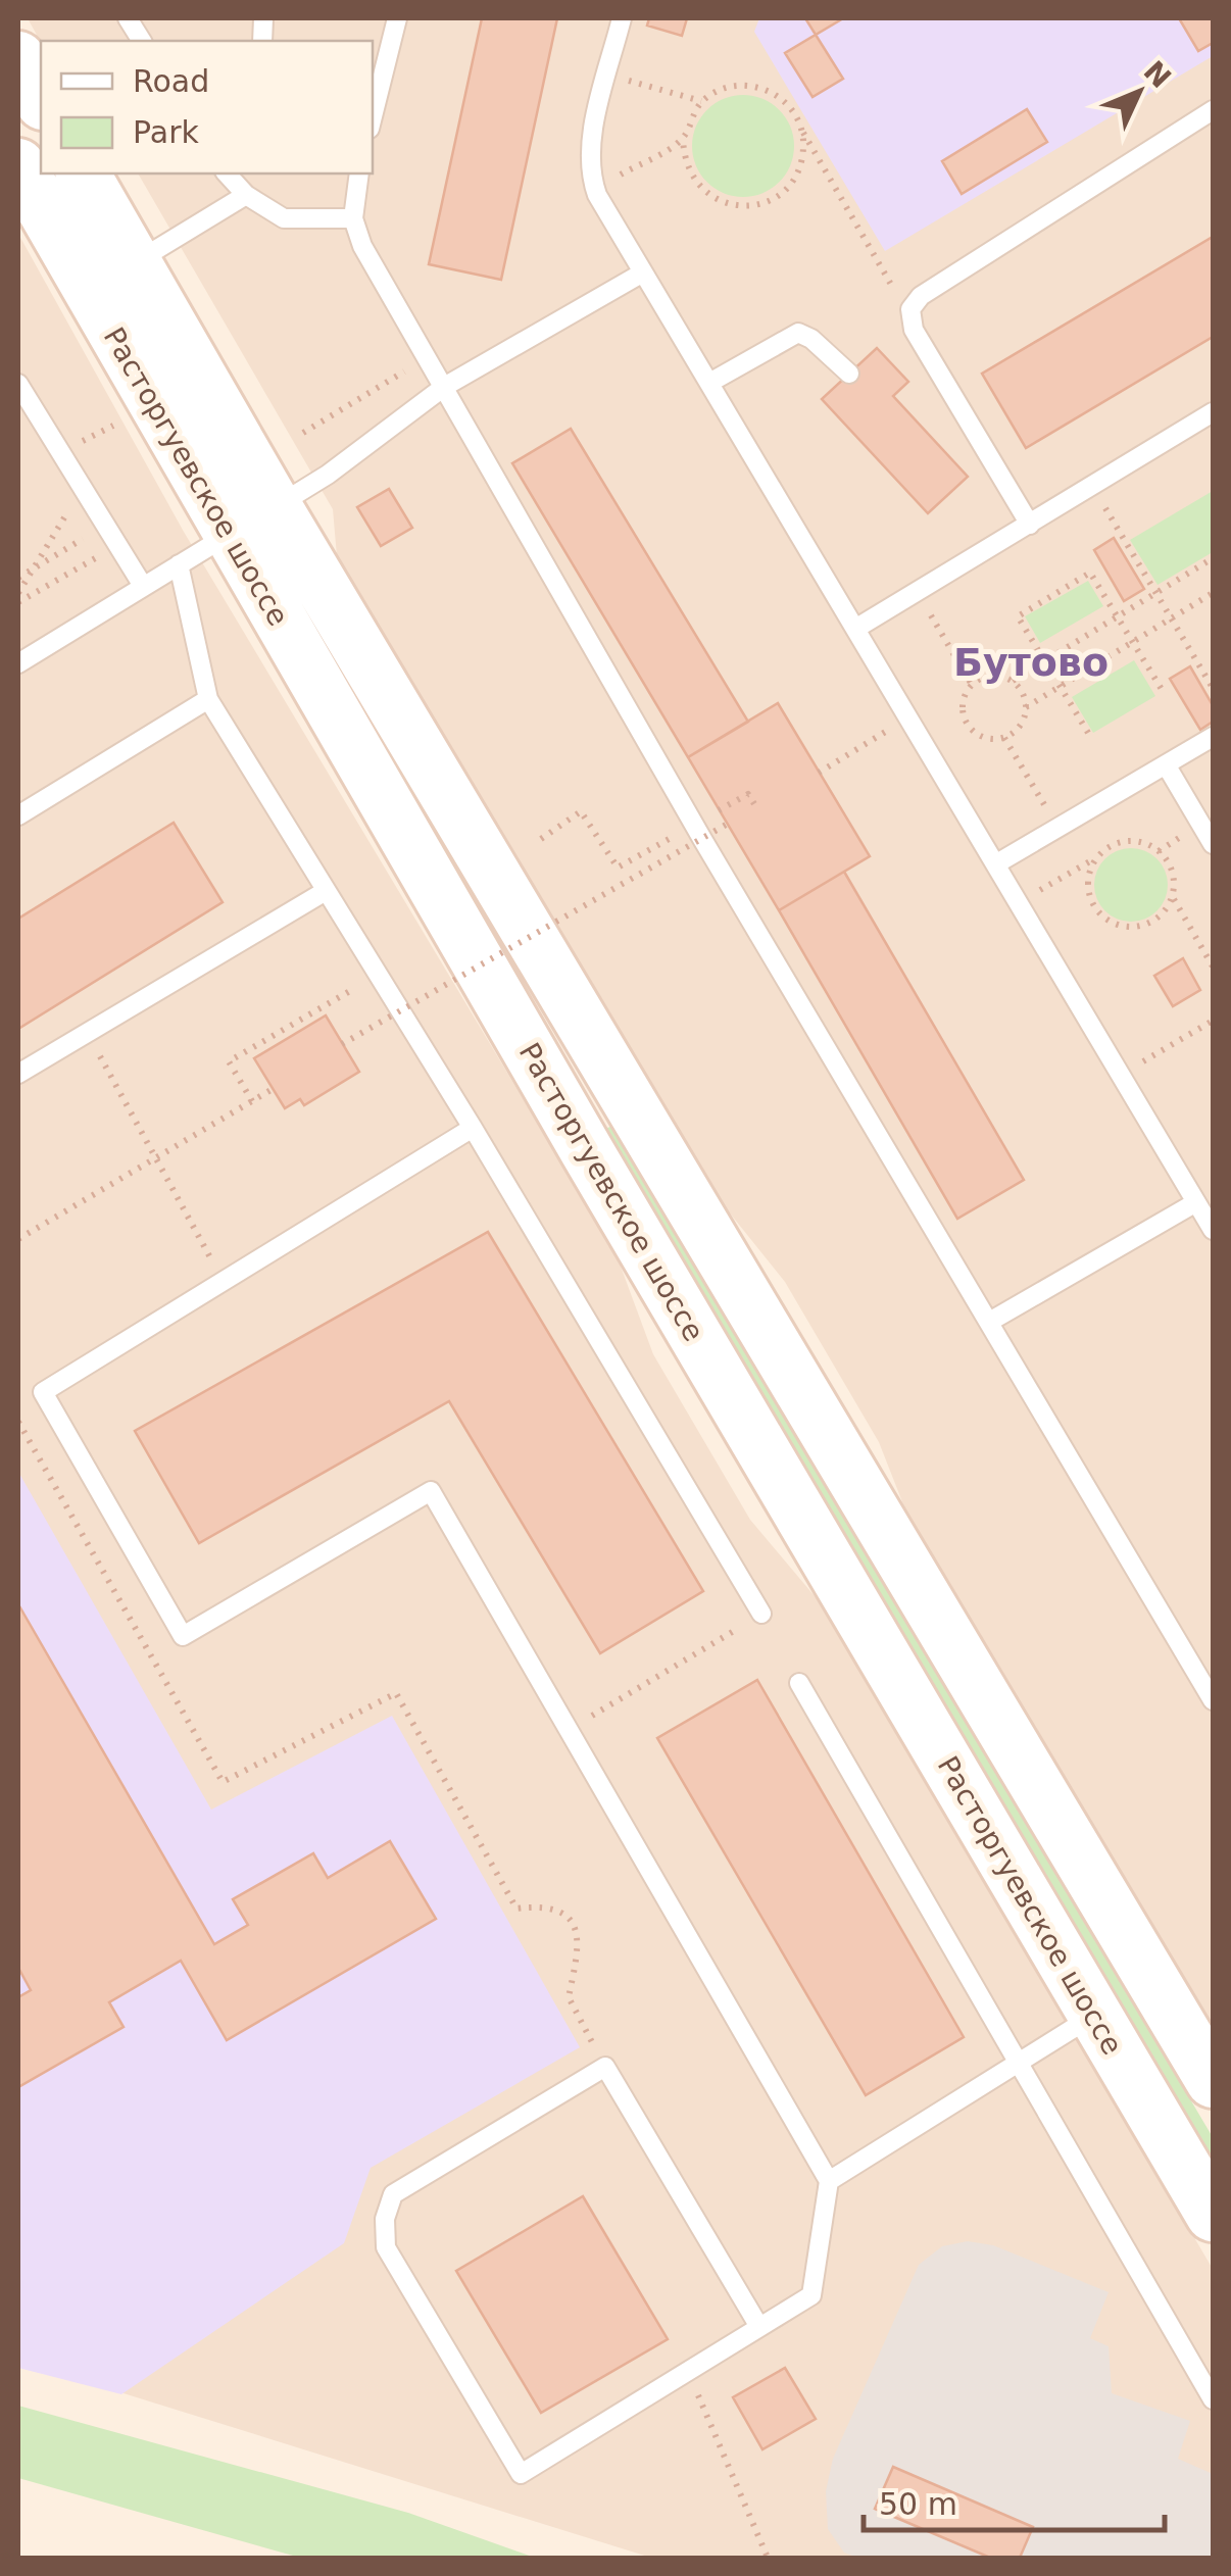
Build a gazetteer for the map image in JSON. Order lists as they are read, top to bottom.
{
  "streets": {
    "main road": ["Расторгуевское шоссе"]
  },
  "districts": ["Бутово"],
  "legend": ["Road", "Park"],
  "scale_bar": "50 m",
  "north": "top right"
}
